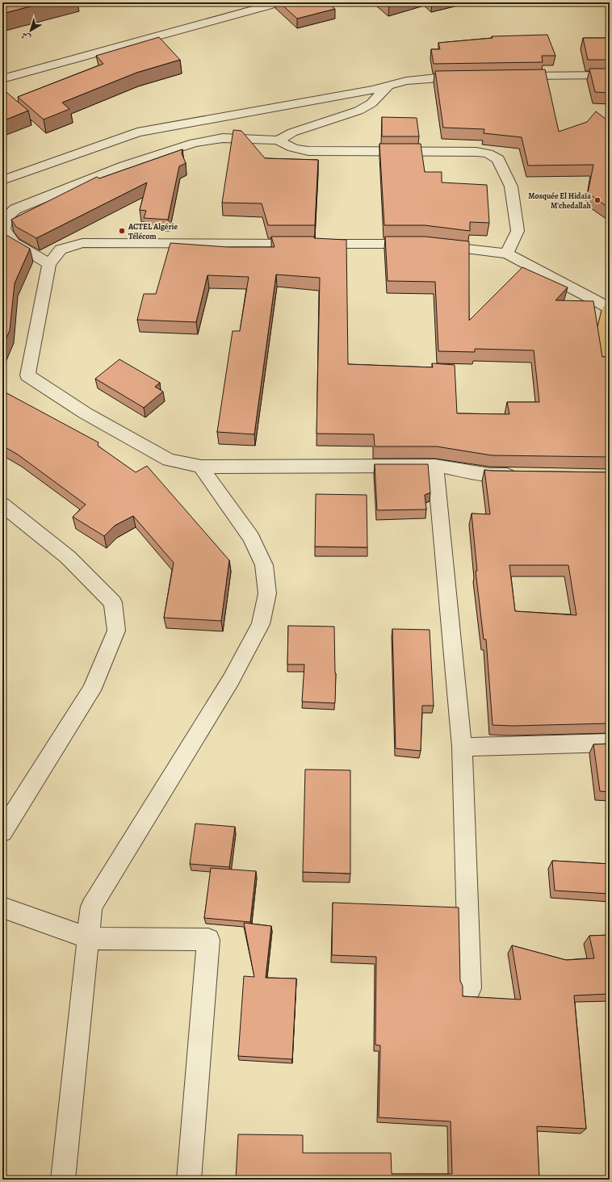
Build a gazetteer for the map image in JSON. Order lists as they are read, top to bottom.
{
  "places": ["Mosquée El Hidaïa M'chedallah", "ACTEL Algérie Télécom"],
  "north": "bottom left"
}
